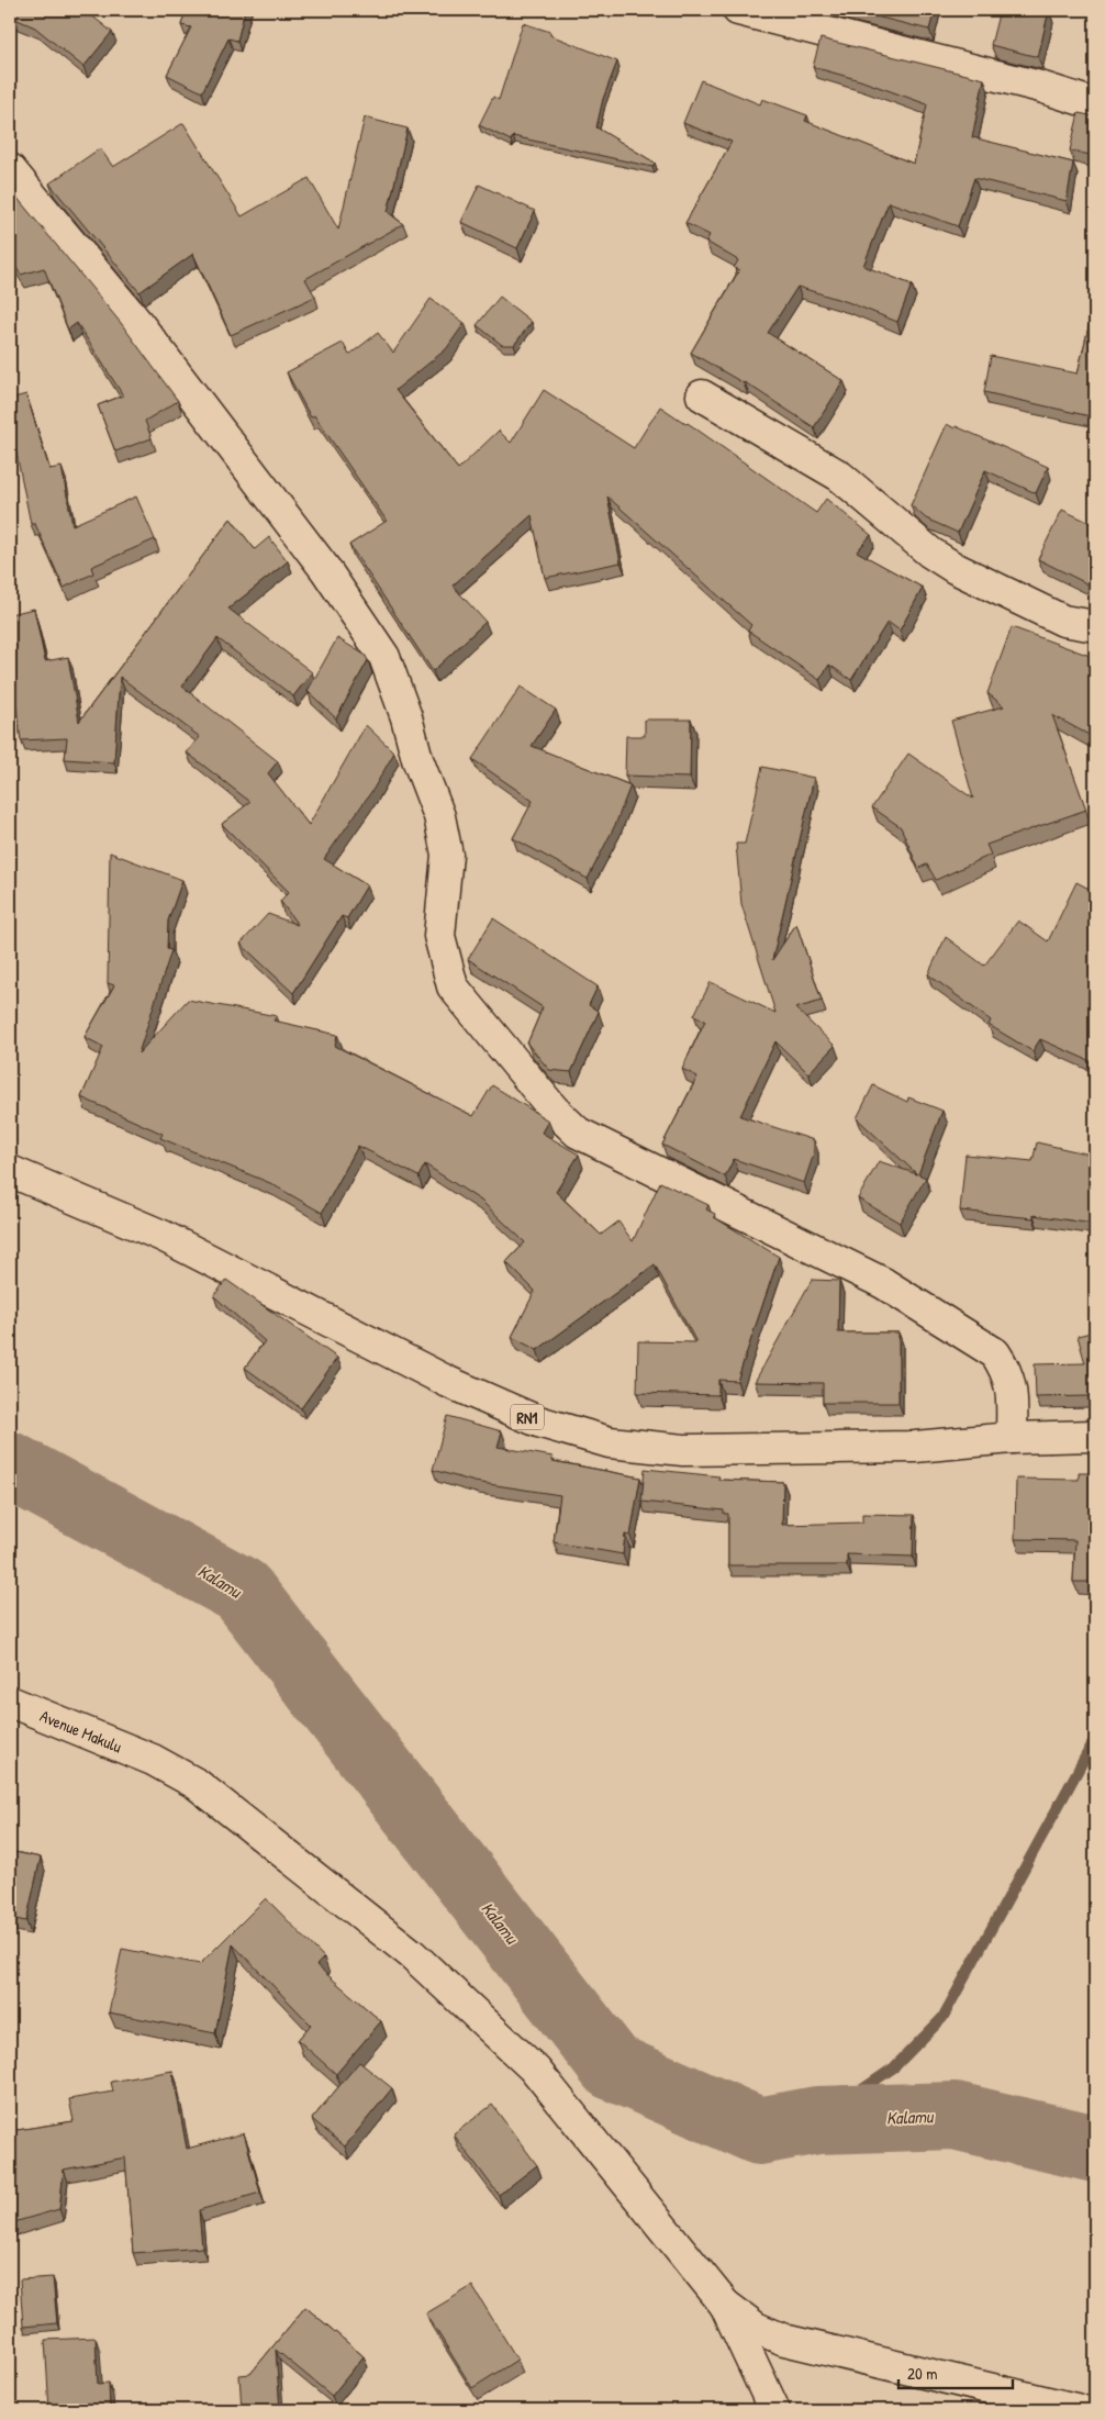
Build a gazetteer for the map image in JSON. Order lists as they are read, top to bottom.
{
  "streets": {
    "main road": ["RN1", "Avenue Makulu"]
  },
  "water": ["Kalamu"],
  "scale_bar": "20 m"
}
